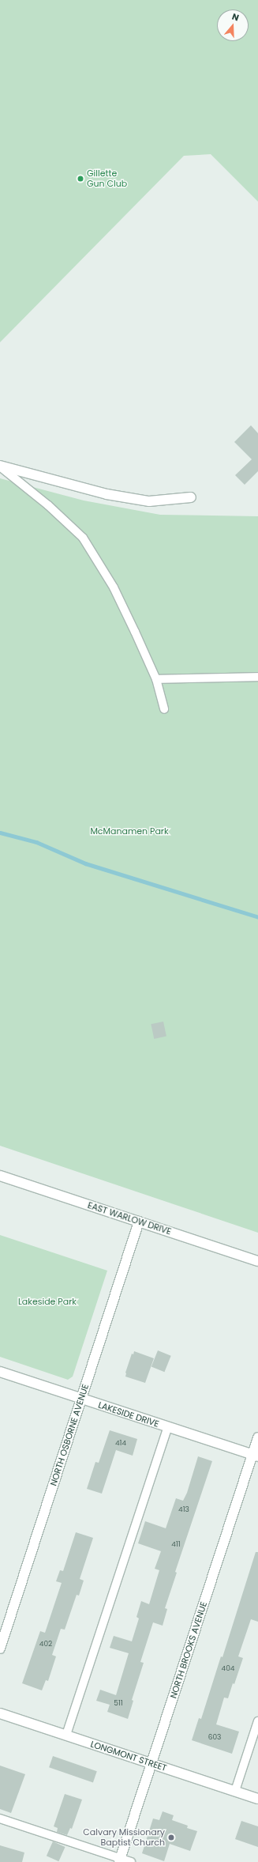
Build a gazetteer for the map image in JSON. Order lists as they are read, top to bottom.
{
  "streets": {
    "street": [
      "EAST WARLOW DRIVE",
      "LAKESIDE DRIVE",
      "NORTH OSBORNE AVENUE",
      "NORTH BROOKS AVENUE",
      "LONGMONT STREET"
    ]
  },
  "crossings": [
    ["EAST WARLOW DRIVE", "NORTH OSBORNE AVENUE"],
    ["LAKESIDE DRIVE", "NORTH OSBORNE AVENUE"],
    ["LAKESIDE DRIVE", "NORTH BROOKS AVENUE"],
    ["NORTH BROOKS AVENUE", "LONGMONT STREET"]
  ],
  "parks": ["McManamen Park", "Lakeside Park"],
  "places": ["Gillette Gun Club", "Calvary Missionary Baptist Church"],
  "house_numbers": [
    "414",
    "413",
    "411",
    "402",
    "404",
    "511",
    "603"
  ],
  "north": "top"
}
